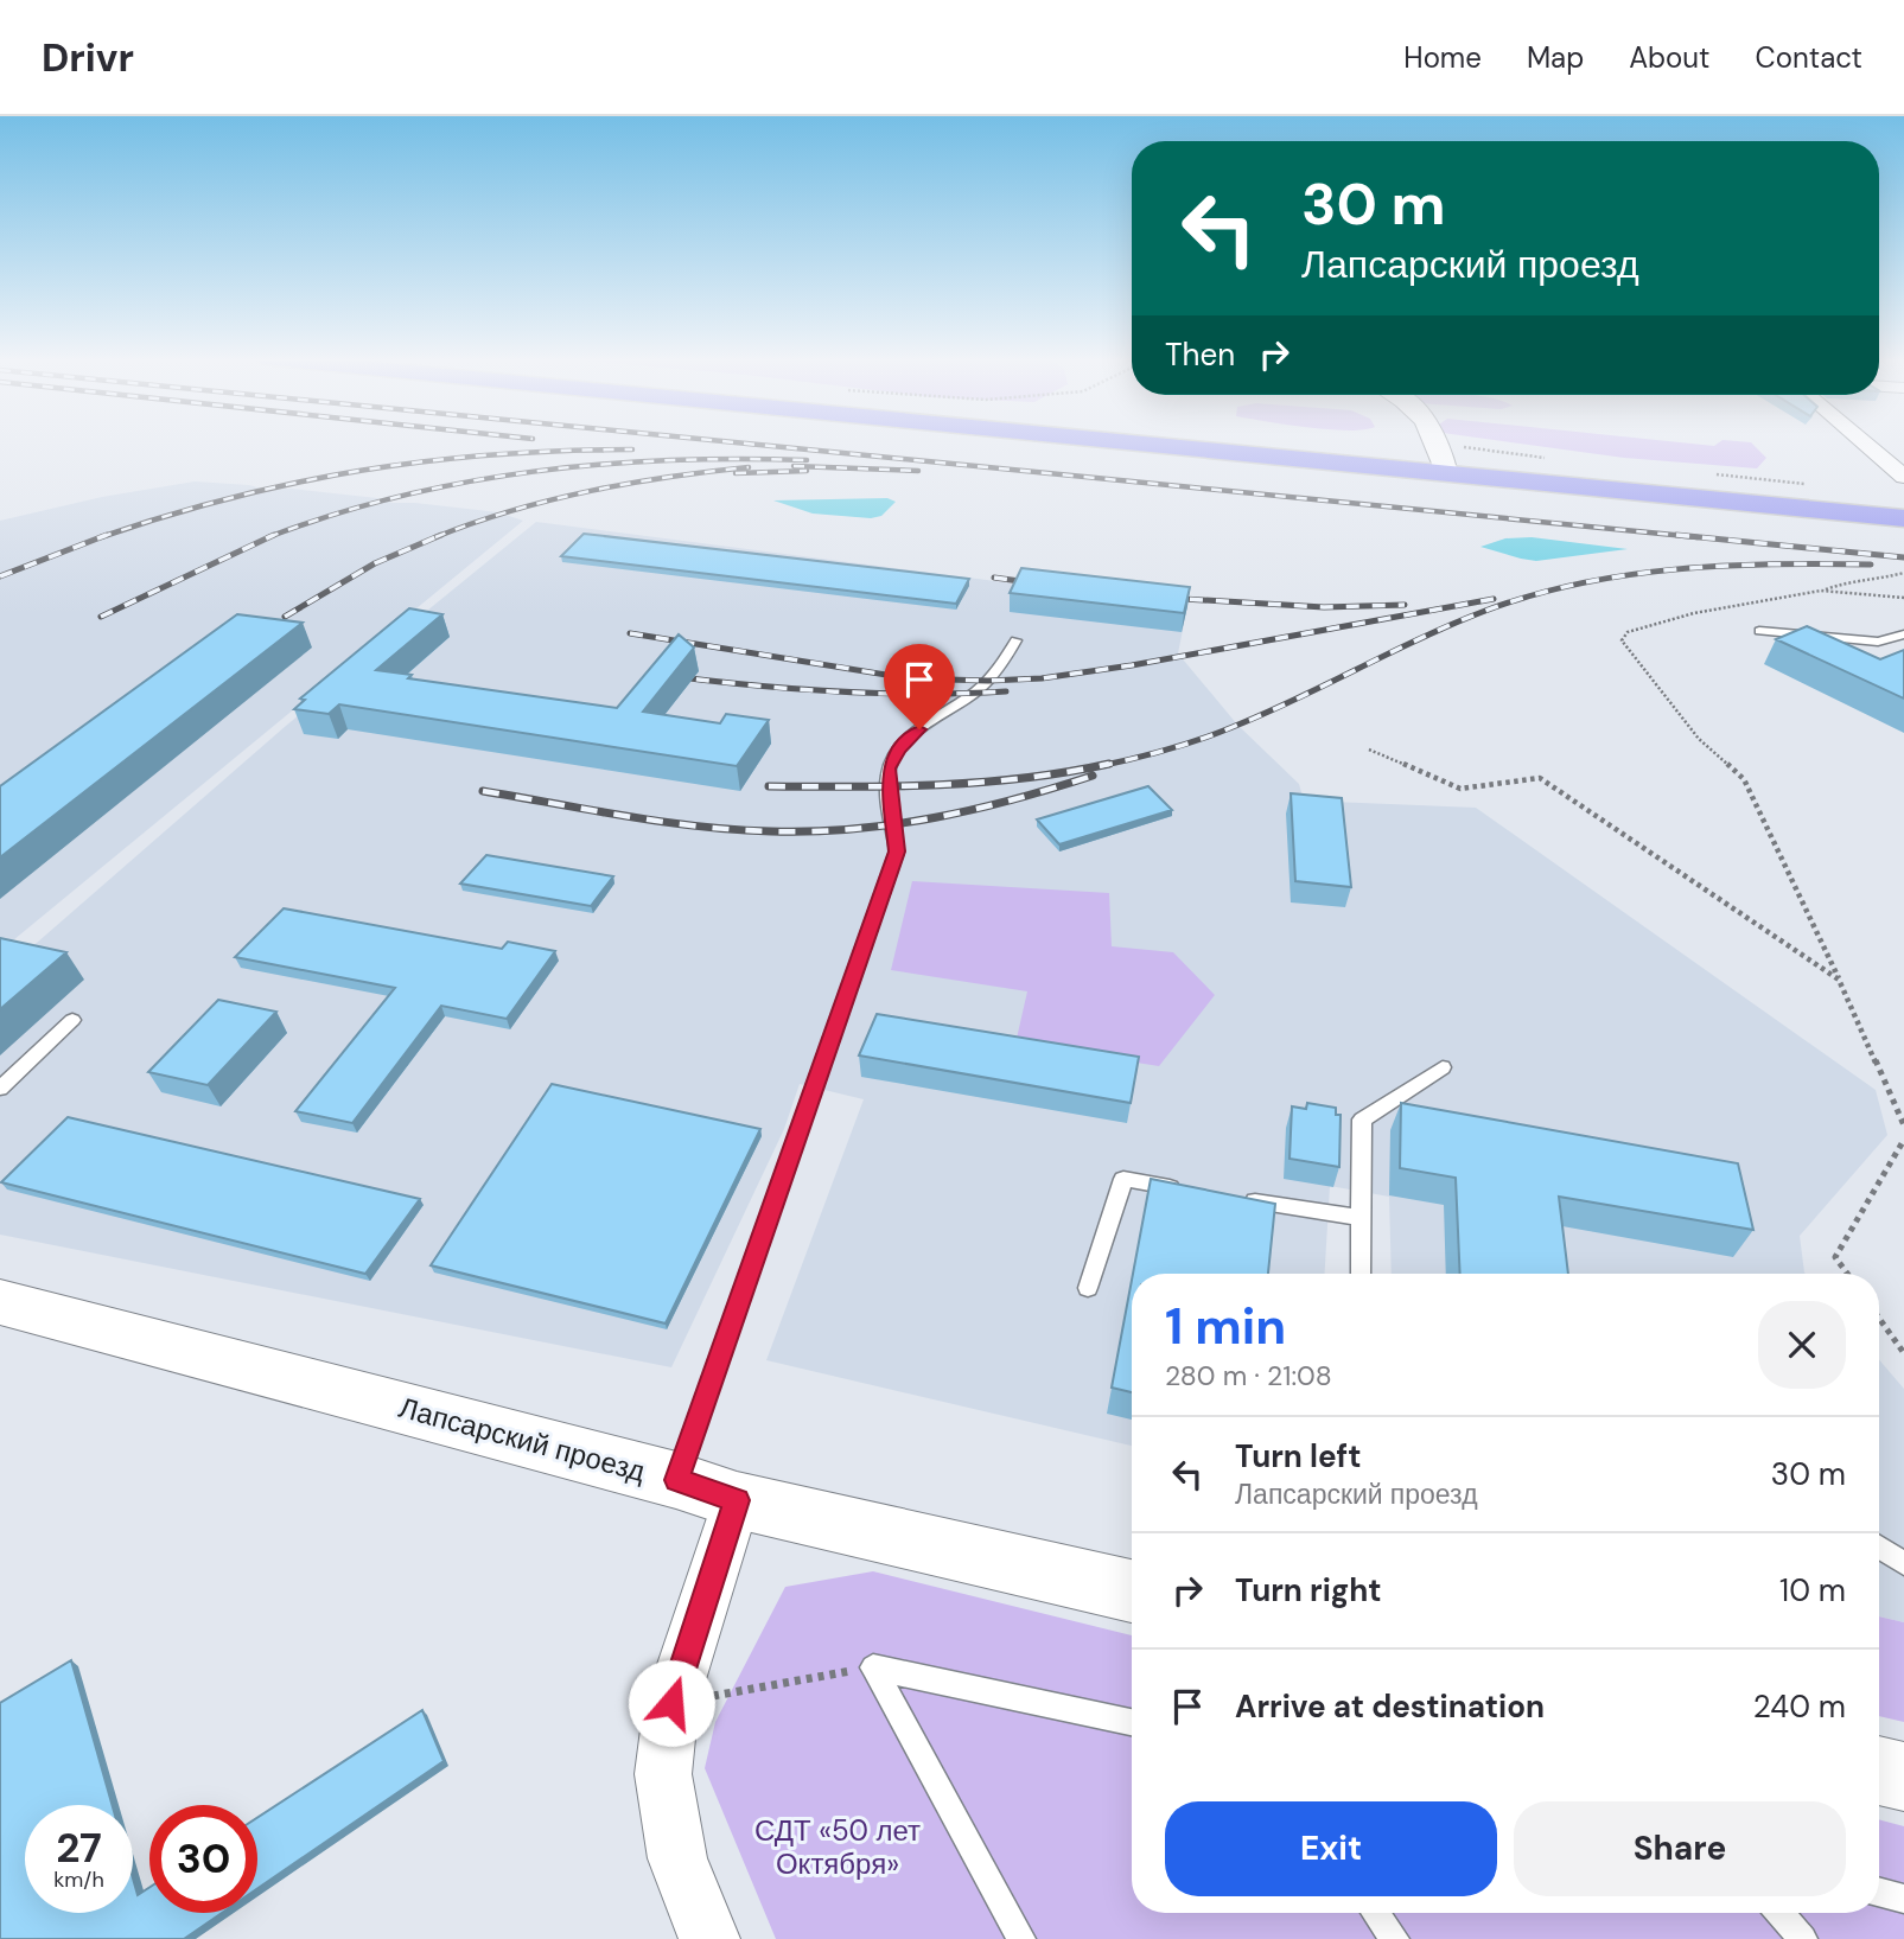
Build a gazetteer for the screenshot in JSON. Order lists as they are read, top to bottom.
{
  "streets": {
    "street": ["Лапсарский проезд"]
  },
  "parks": ["СДТ «50 лет Октября»"],
  "page": {
    "header": "Drivr",
    "nav": [
      "Home",
      "Map",
      "About",
      "Contact"
    ],
    "turn": ["30 m", "Лапсарский проезд"],
    "then": "Then",
    "heading": ["1 min", "280 m · 21:08"],
    "list": [
      {
        "name": "Turn left",
        "note": "Лапсарский проезд",
        "value": "30 m"
      },
      {
        "name": "Turn right",
        "value": "10 m"
      },
      {
        "name": "Arrive at destination",
        "value": "240 m"
      }
    ],
    "buttons": ["Exit", "Share"],
    "speed": "27 km/h",
    "limit": "30"
  }
}
